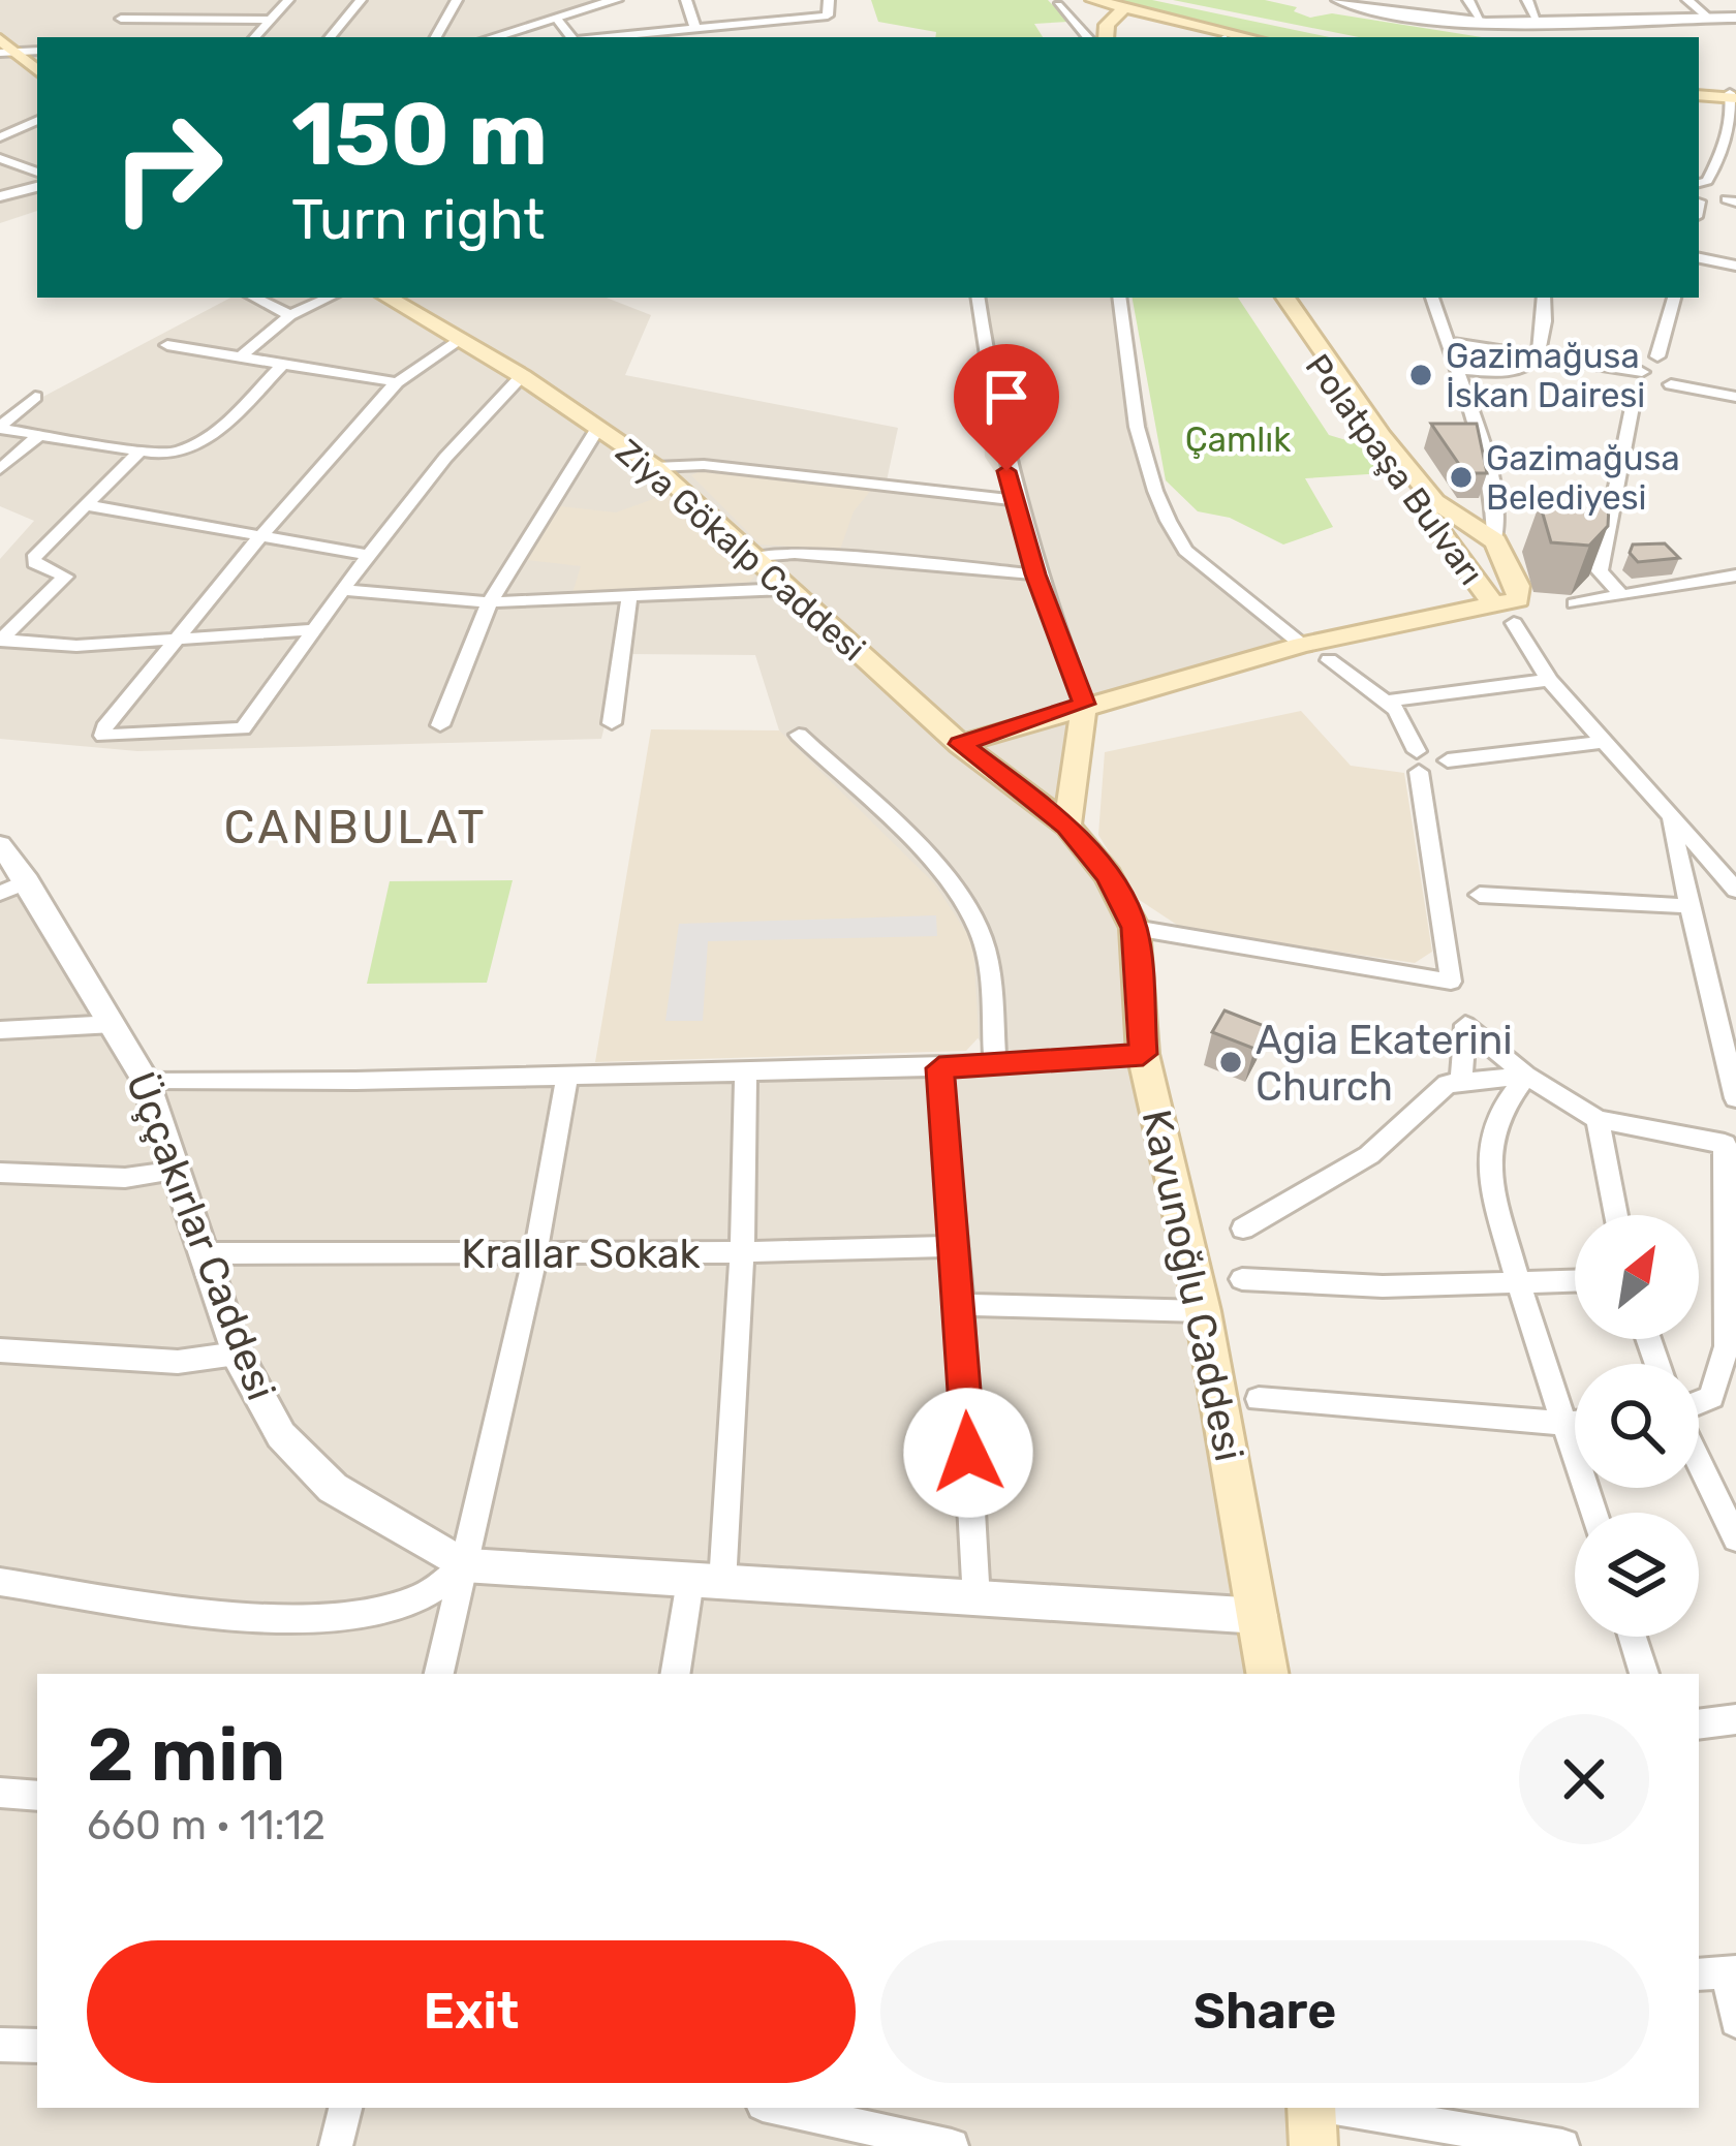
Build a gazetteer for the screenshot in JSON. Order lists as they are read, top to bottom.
{
  "streets": {
    "main road": ["Polatpaşa Bulvarı", "Ziya Gökalp Caddesi", "Kavunoğlu Caddesi"],
    "street": ["Üççakırlar Caddesi", "Krallar Sokak"]
  },
  "crossings": [
    ["Ziya Gökalp Caddesi", "Kavunoğlu Caddesi"],
    ["Üççakırlar Caddesi", "Krallar Sokak"]
  ],
  "districts": ["CANBULAT"],
  "parks": ["Çamlık"],
  "places": ["Gazimağusa İskan Dairesi", "Gazimağusa Belediyesi", "Agia Ekaterini Church"],
  "north": "top right",
  "page": {
    "turn": ["150 m", "Turn right"],
    "heading": ["2 min", "660 m · 11:12"],
    "buttons": ["Exit", "Share"]
  }
}
